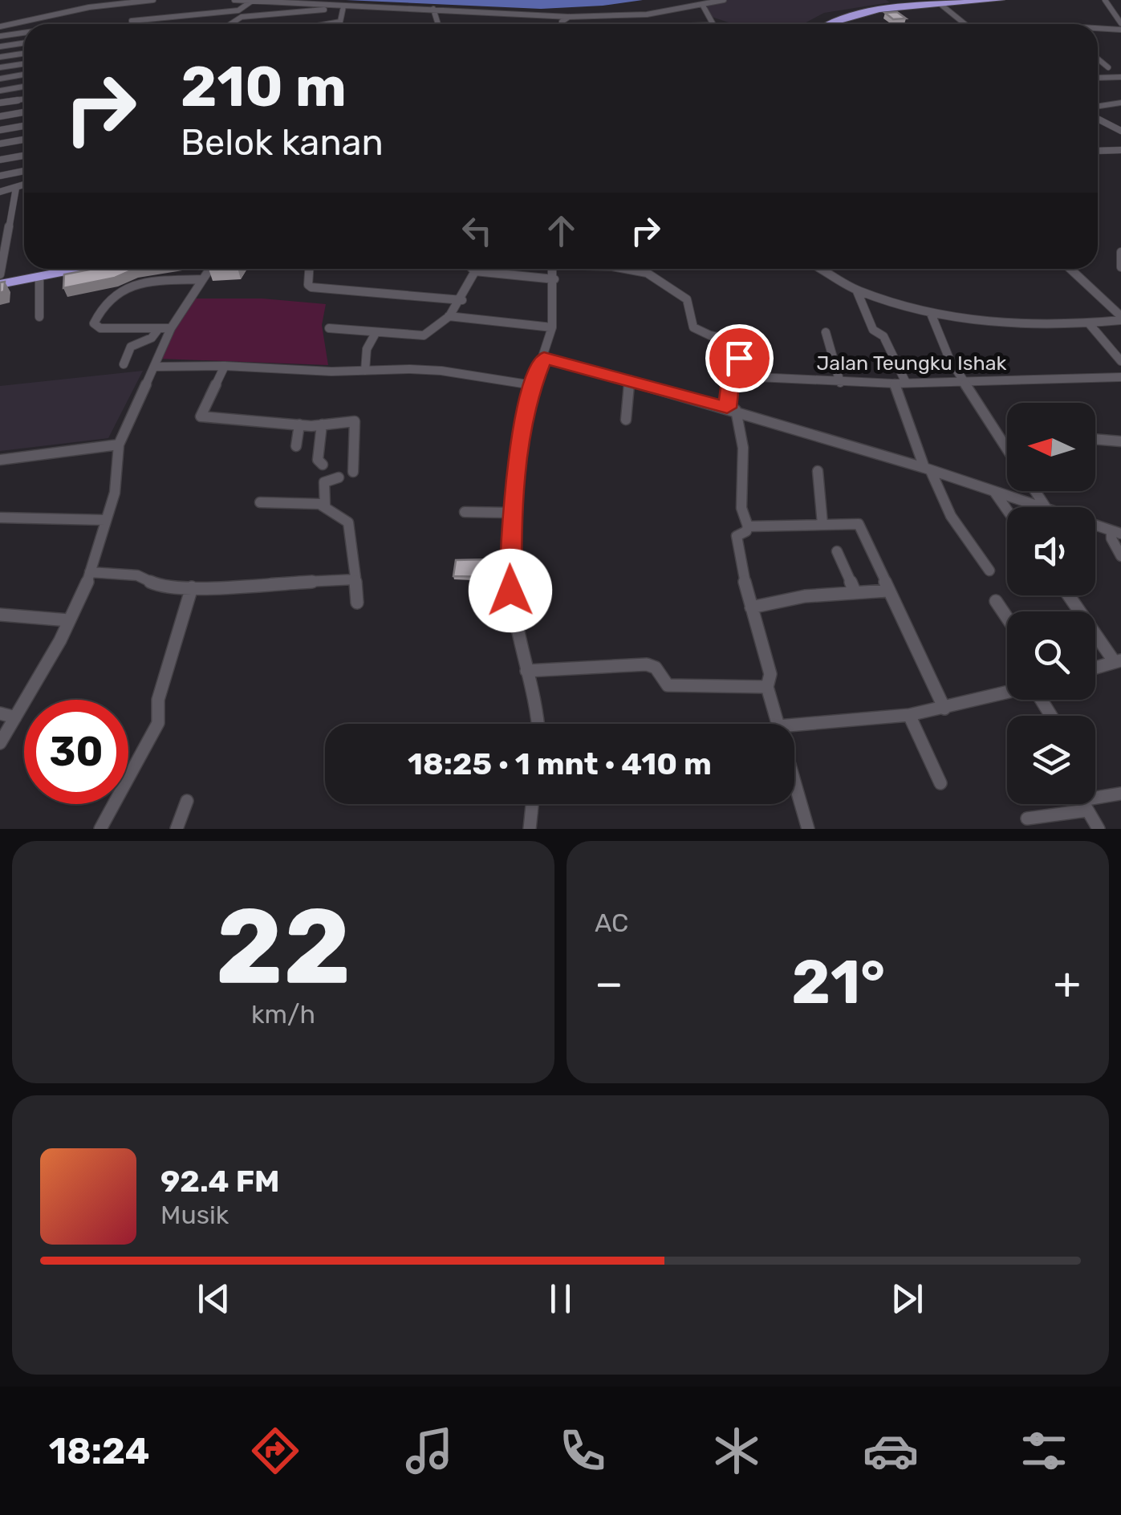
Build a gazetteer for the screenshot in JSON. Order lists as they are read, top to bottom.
{
  "streets": {
    "street": ["Jalan Teungku Ishak"]
  },
  "north": "left",
  "page": {
    "turn": ["210 m", "Belok kanan"],
    "limit": "30",
    "trip": "18:25 · 1 mnt · 410 m",
    "tile": [
      ["22", "km/h"],
      "AC"
    ],
    "heat": ["−", "21°", "+"],
    "song": ["92.4 FM", "Musik"],
    "tabs": "18:24"
  }
}
